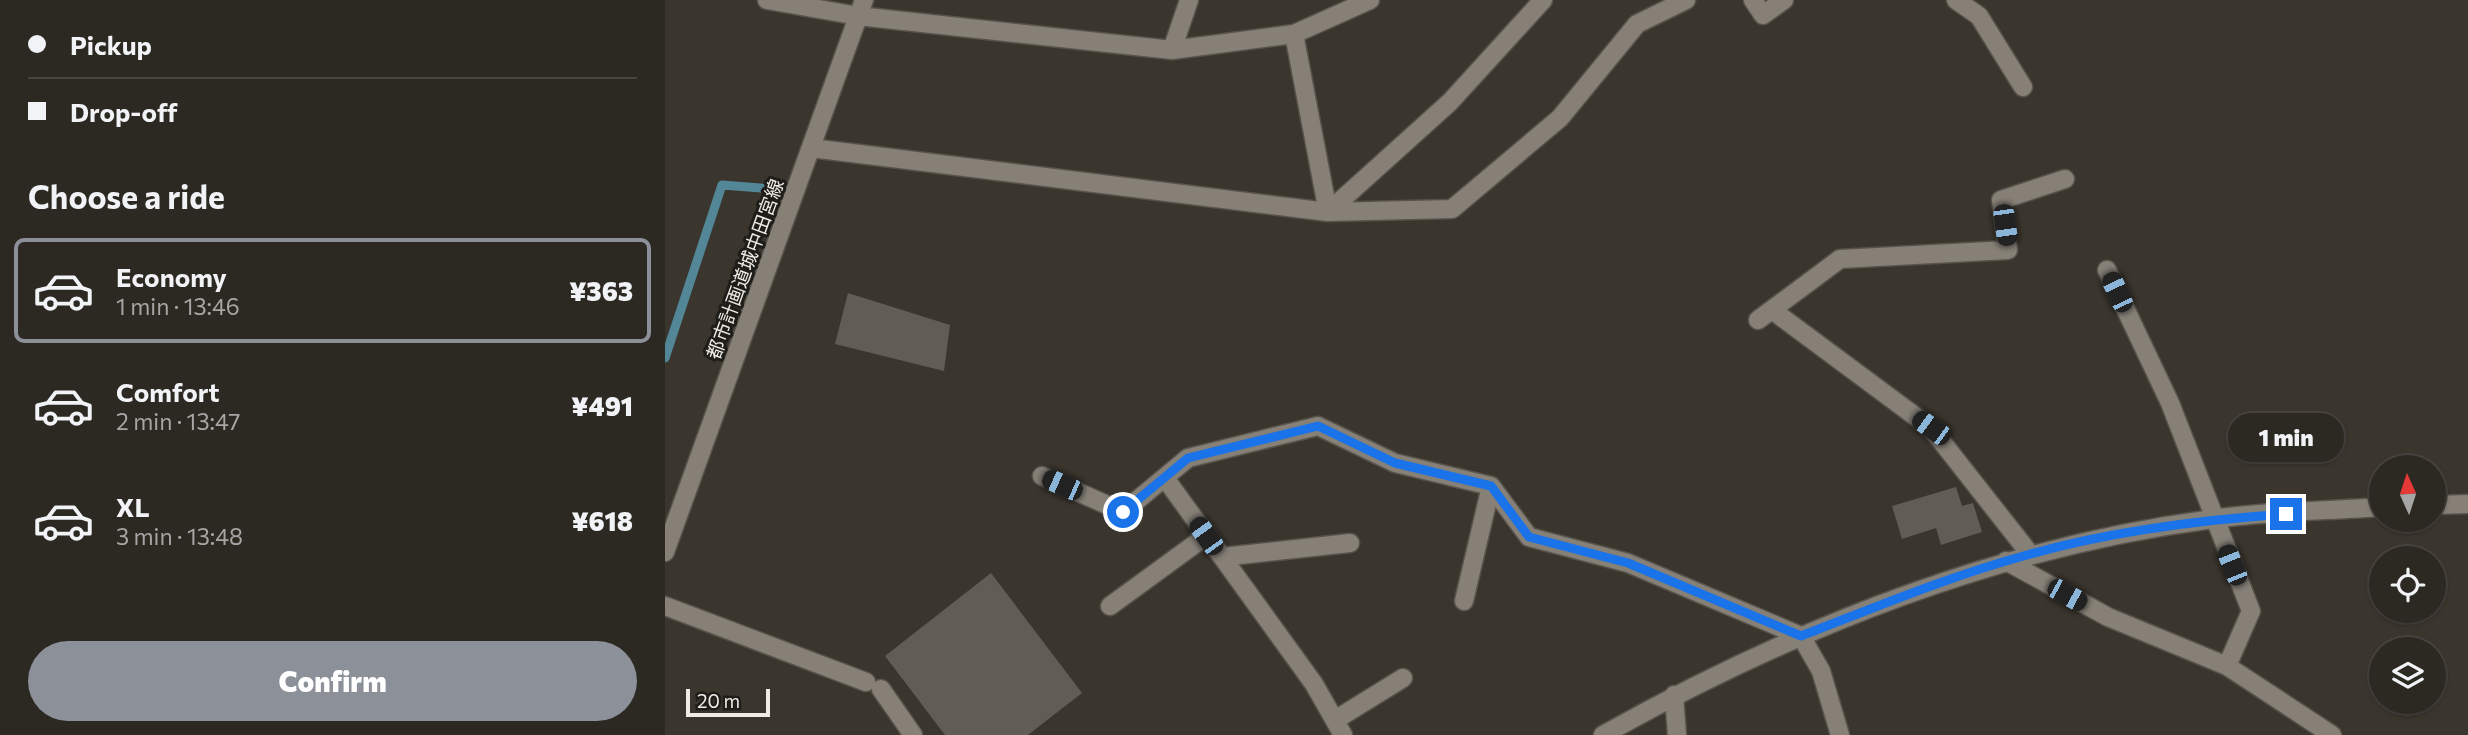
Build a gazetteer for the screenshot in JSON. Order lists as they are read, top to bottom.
{
  "streets": {
    "street": ["都市計画道城中田宮線"]
  },
  "scale_bar": "20 m",
  "north": "top",
  "page": {
    "banner": ["Pickup", "Drop-off"],
    "heading": "Choose a ride",
    "list": [
      {
        "name": "Economy",
        "note": "1 min · 13:46",
        "value": "¥363"
      },
      {
        "name": "Comfort",
        "note": "2 min · 13:47",
        "value": "¥491"
      },
      {
        "name": "XL",
        "note": "3 min · 13:48",
        "value": "¥618"
      }
    ],
    "bubble": "1 min",
    "buttons": "Confirm",
    "scale": "20 m"
  }
}
